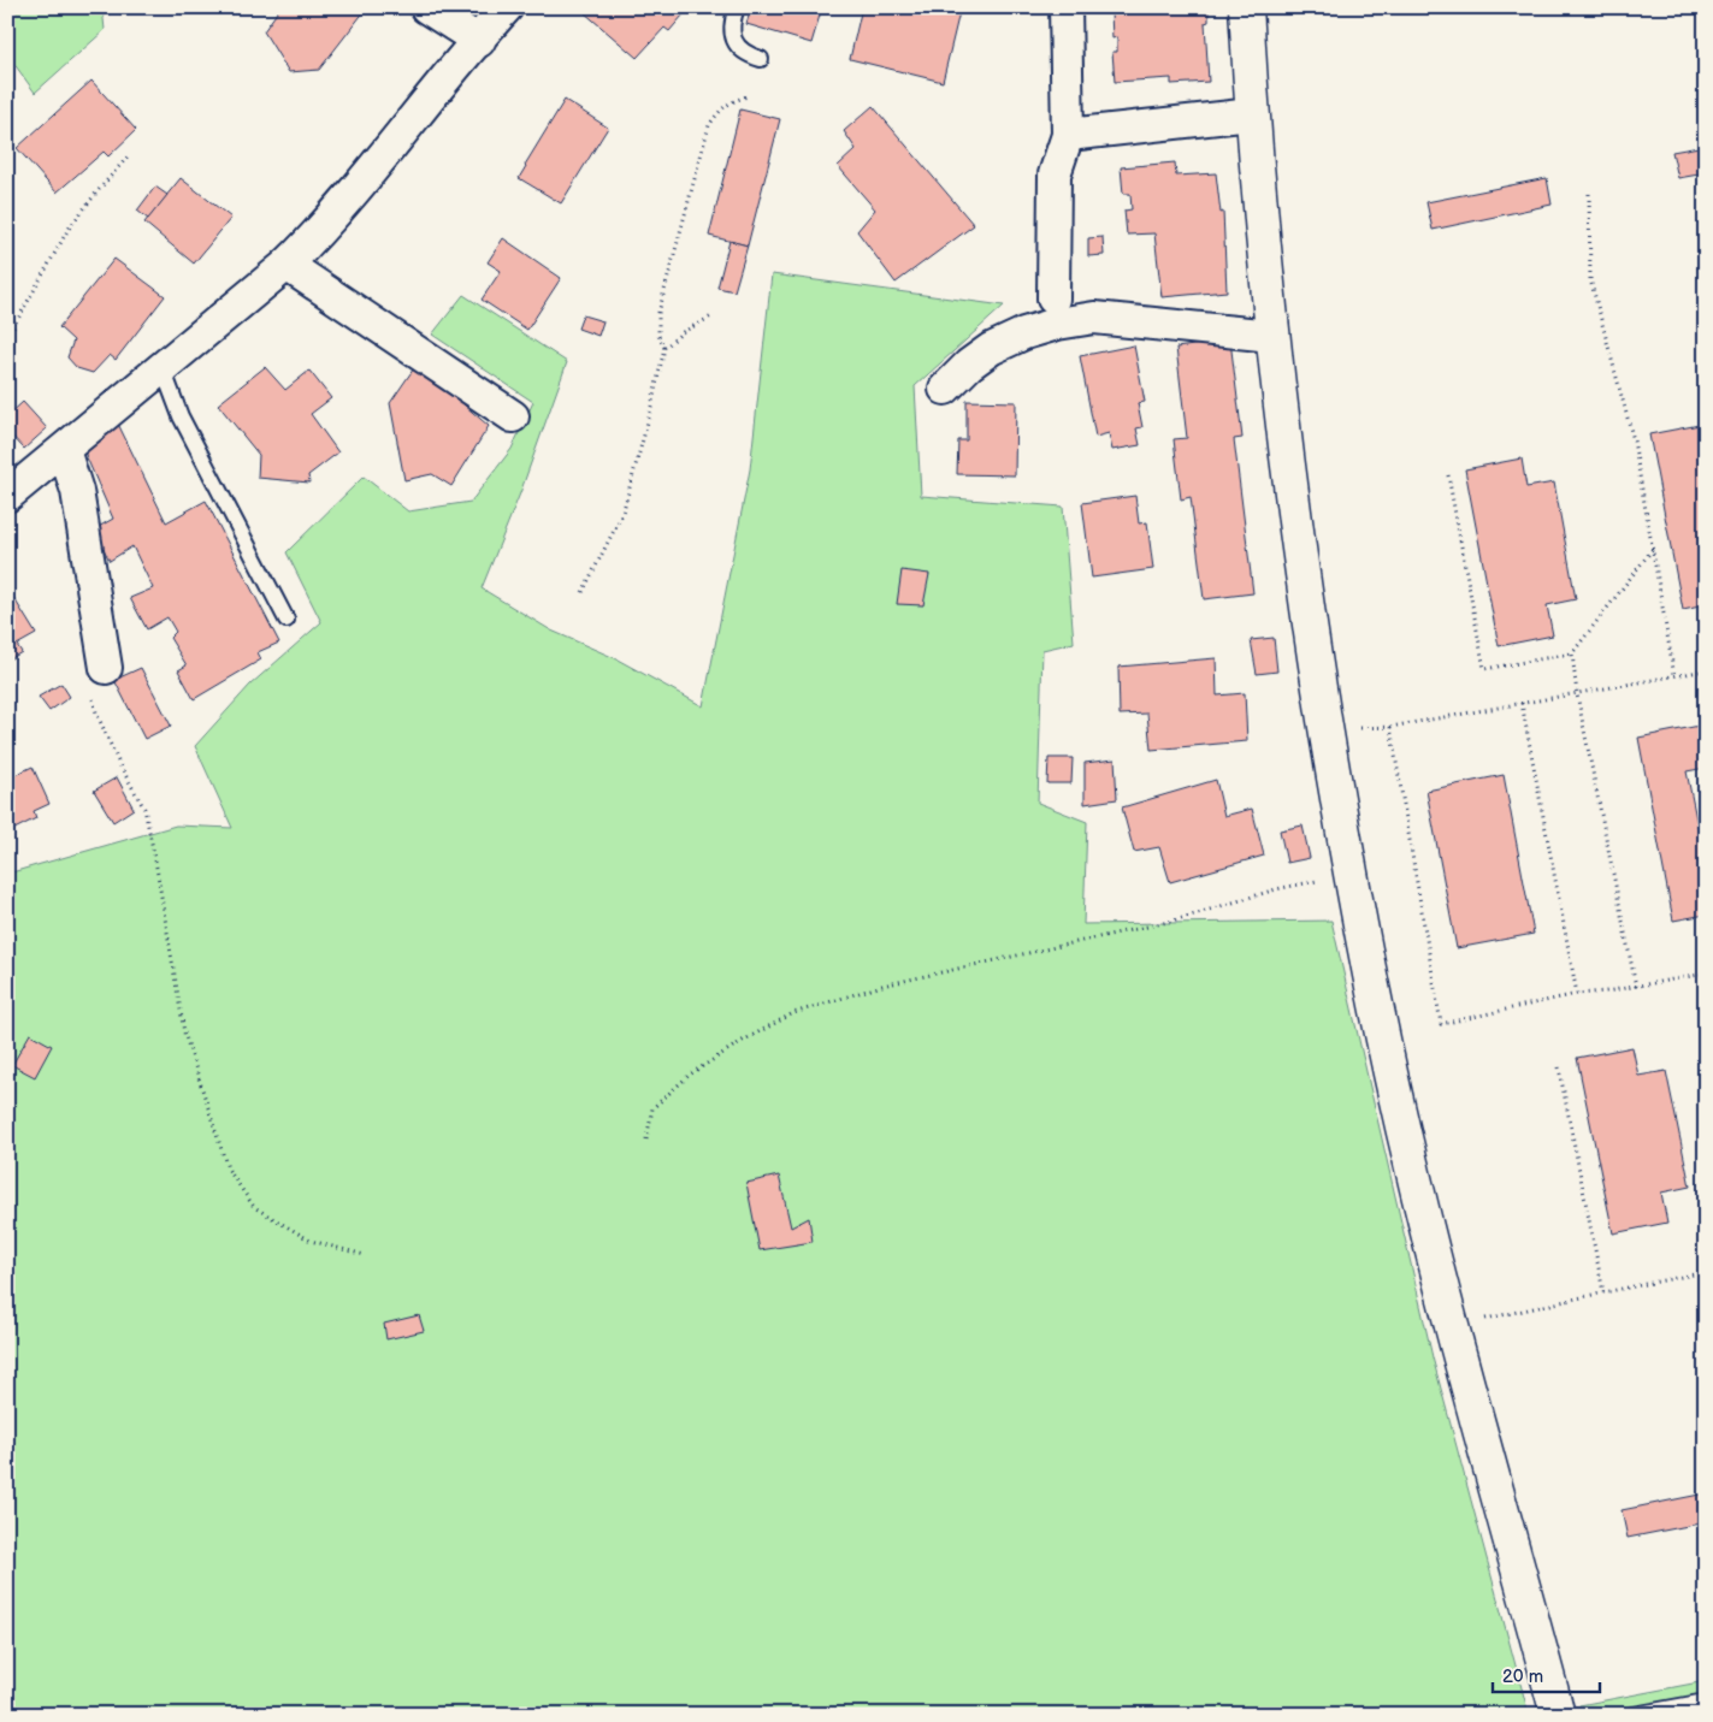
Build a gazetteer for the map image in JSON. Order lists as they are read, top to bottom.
{
  "scale_bar": "20 m"
}
